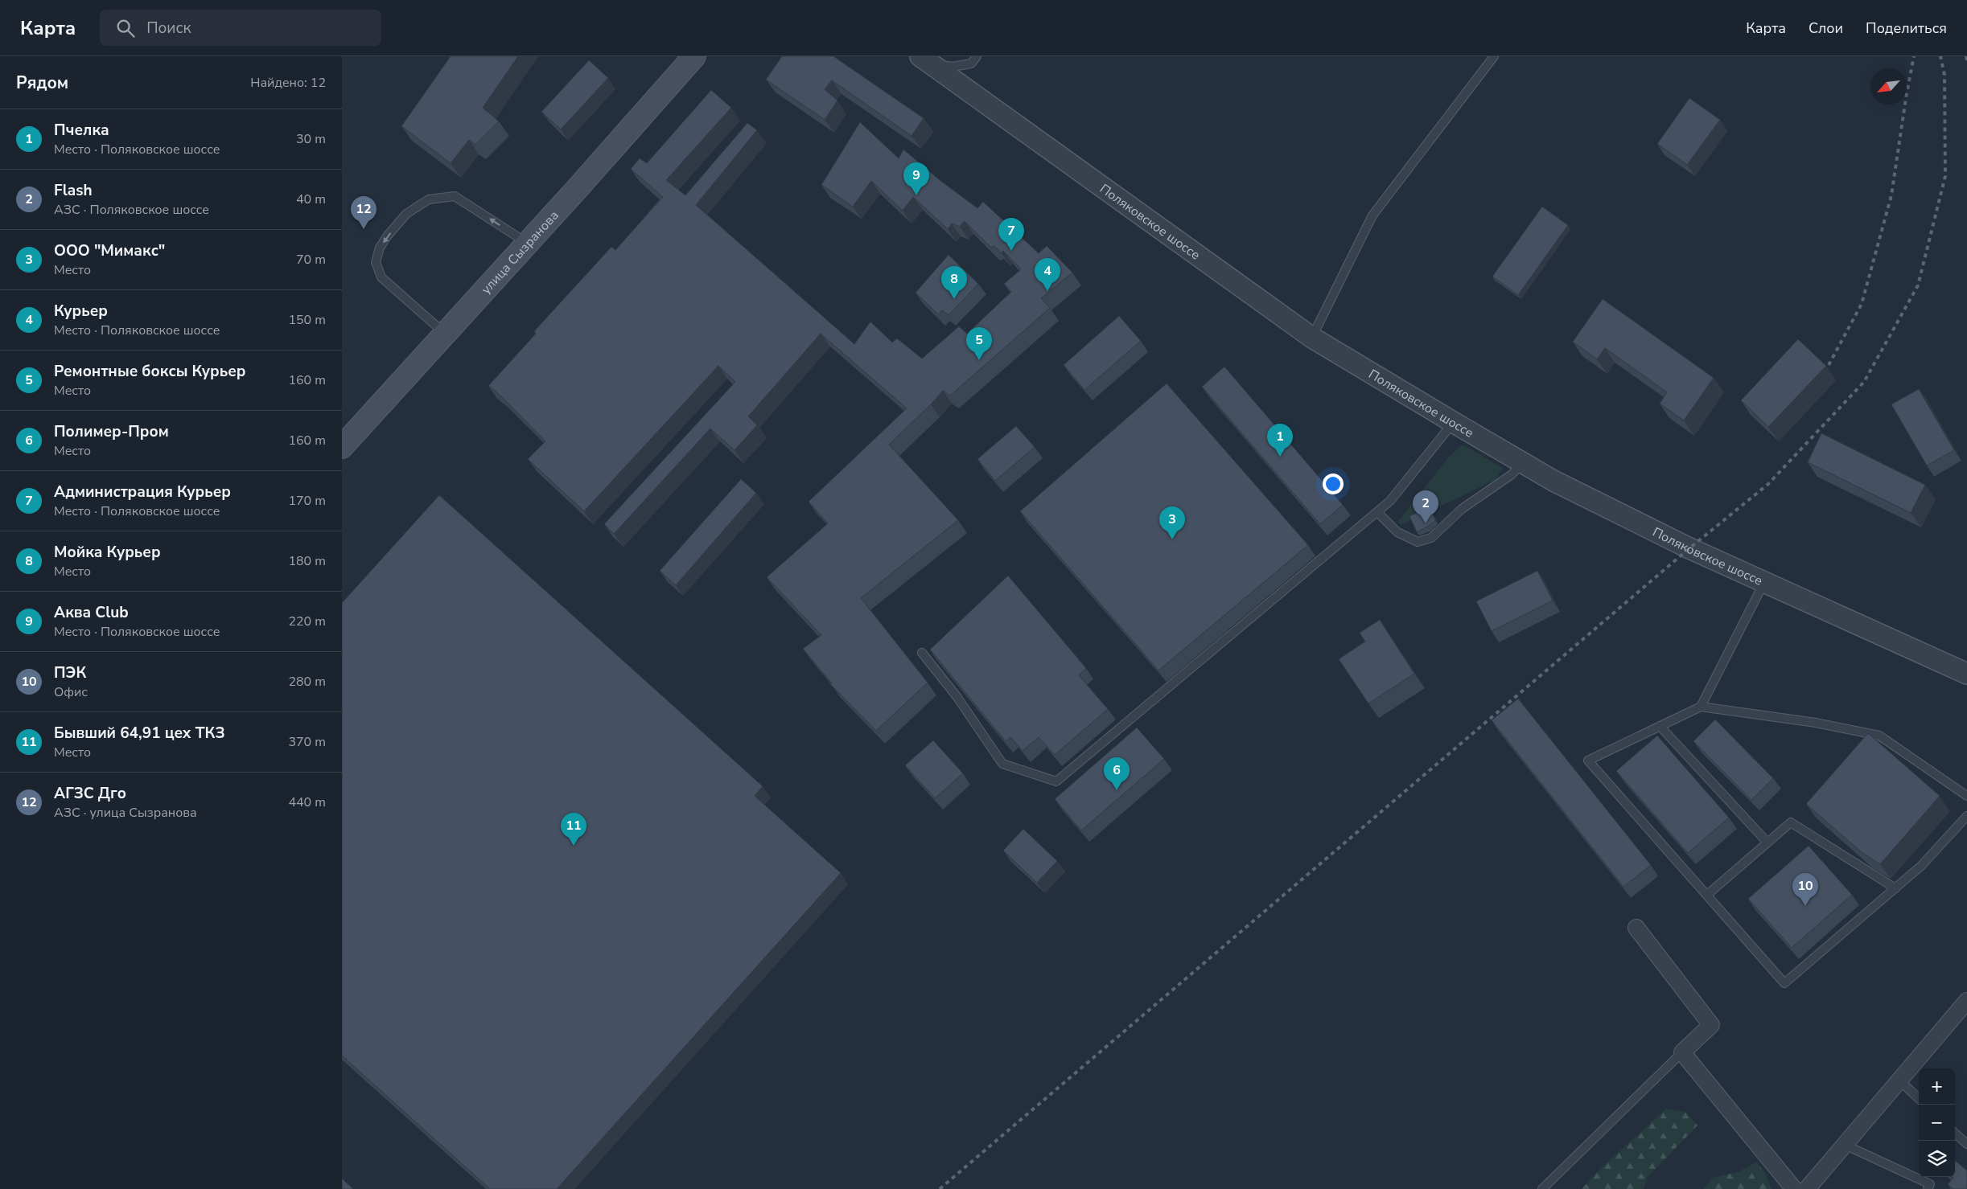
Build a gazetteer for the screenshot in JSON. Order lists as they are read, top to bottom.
{
  "streets": {
    "main road": ["улица Сызранова"],
    "street": ["Поляковское шоссе"]
  },
  "north": "bottom left",
  "page": {
    "header": "Карта",
    "search": "Поиск",
    "nav": ["Карта", "Слои", "Поделиться"],
    "heading": ["Рядом", "Найдено: 12"],
    "list": [
      {
        "mark": "1",
        "name": "Пчелка",
        "note": "Место · Поляковское шоссе",
        "value": "30 m"
      },
      {
        "mark": "2",
        "name": "Flash",
        "note": "АЗС · Поляковское шоссе",
        "value": "40 m"
      },
      {
        "mark": "3",
        "name": "ООО \"Мимакс\"",
        "note": "Место",
        "value": "70 m"
      },
      {
        "mark": "4",
        "name": "Курьер",
        "note": "Место · Поляковское шоссе",
        "value": "150 m"
      },
      {
        "mark": "5",
        "name": "Ремонтные боксы Курьер",
        "note": "Место",
        "value": "160 m"
      },
      {
        "mark": "6",
        "name": "Полимер-Пром",
        "note": "Место",
        "value": "160 m"
      },
      {
        "mark": "7",
        "name": "Администрация Курьер",
        "note": "Место · Поляковское шоссе",
        "value": "170 m"
      },
      {
        "mark": "8",
        "name": "Мойка Курьер",
        "note": "Место",
        "value": "180 m"
      },
      {
        "mark": "9",
        "name": "Аква Club",
        "note": "Место · Поляковское шоссе",
        "value": "220 m"
      },
      {
        "mark": "10",
        "name": "ПЭК",
        "note": "Офис",
        "value": "280 m"
      },
      {
        "mark": "11",
        "name": "Бывший 64,91 цех ТКЗ",
        "note": "Место",
        "value": "370 m"
      },
      {
        "mark": "12",
        "name": "АГЗС Дго",
        "note": "АЗС · улица Сызранова",
        "value": "440 m"
      }
    ],
    "pins": [
      "9",
      "12",
      "7",
      "4",
      "8",
      "5",
      "1",
      "2",
      "3",
      "6",
      "11",
      "10"
    ],
    "map_buttons": ["+", "−"]
  }
}
